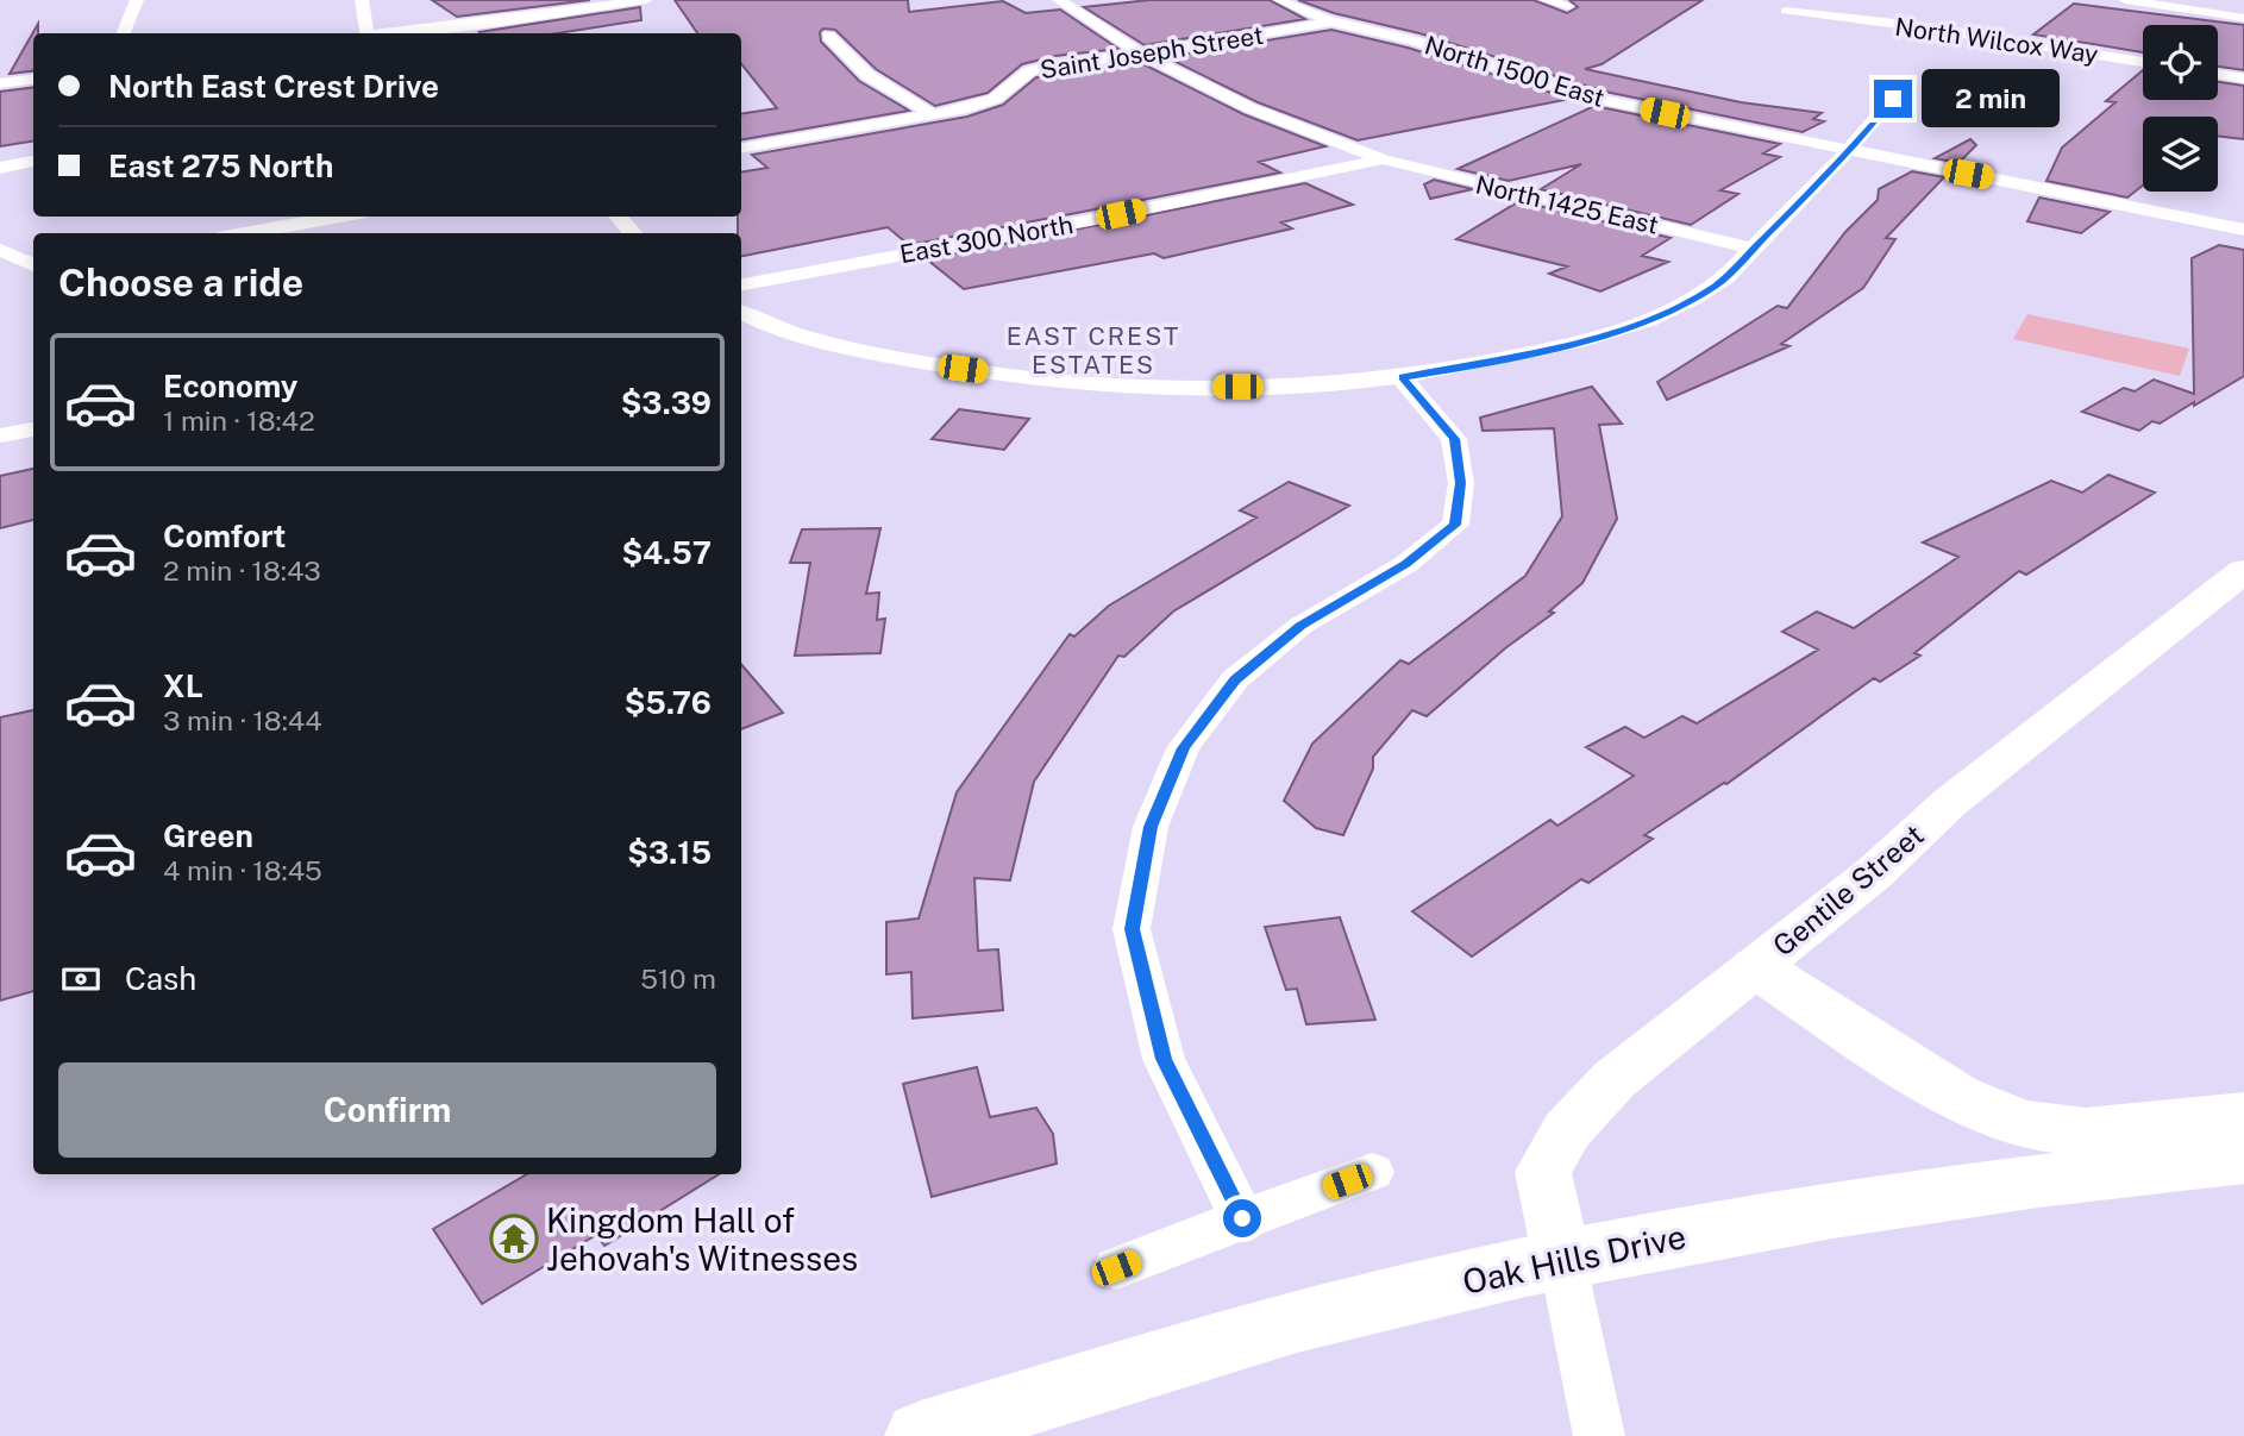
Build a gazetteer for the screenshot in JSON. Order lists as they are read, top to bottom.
{
  "streets": {
    "main road": ["Oak Hills Drive"],
    "street": [
      "North Wilcox Way",
      "Saint Joseph Street",
      "North 1500 East",
      "North 1425 East",
      "East 300 North",
      "Gentile Street"
    ]
  },
  "crossings": [
    ["Saint Joseph Street", "North 1500 East"],
    ["Saint Joseph Street", "North 1425 East"],
    ["North 1425 East", "East 300 North"],
    ["Gentile Street", "Oak Hills Drive"]
  ],
  "districts": ["EAST CREST ESTATES"],
  "places": {
    "temple": ["Kingdom Hall of Jehovah's Witnesses"]
  },
  "page": {
    "banner": ["North East Crest Drive", "East 275 North"],
    "bubble": "2 min",
    "heading": "Choose a ride",
    "list": [
      {
        "name": "Economy",
        "note": "1 min · 18:42",
        "value": "$3.39"
      },
      {
        "name": "Comfort",
        "note": "2 min · 18:43",
        "value": "$4.57"
      },
      {
        "name": "XL",
        "note": "3 min · 18:44",
        "value": "$5.76"
      },
      {
        "name": "Green",
        "note": "4 min · 18:45",
        "value": "$3.15"
      }
    ],
    "pay": ["Cash", "510 m"],
    "buttons": "Confirm"
  }
}
